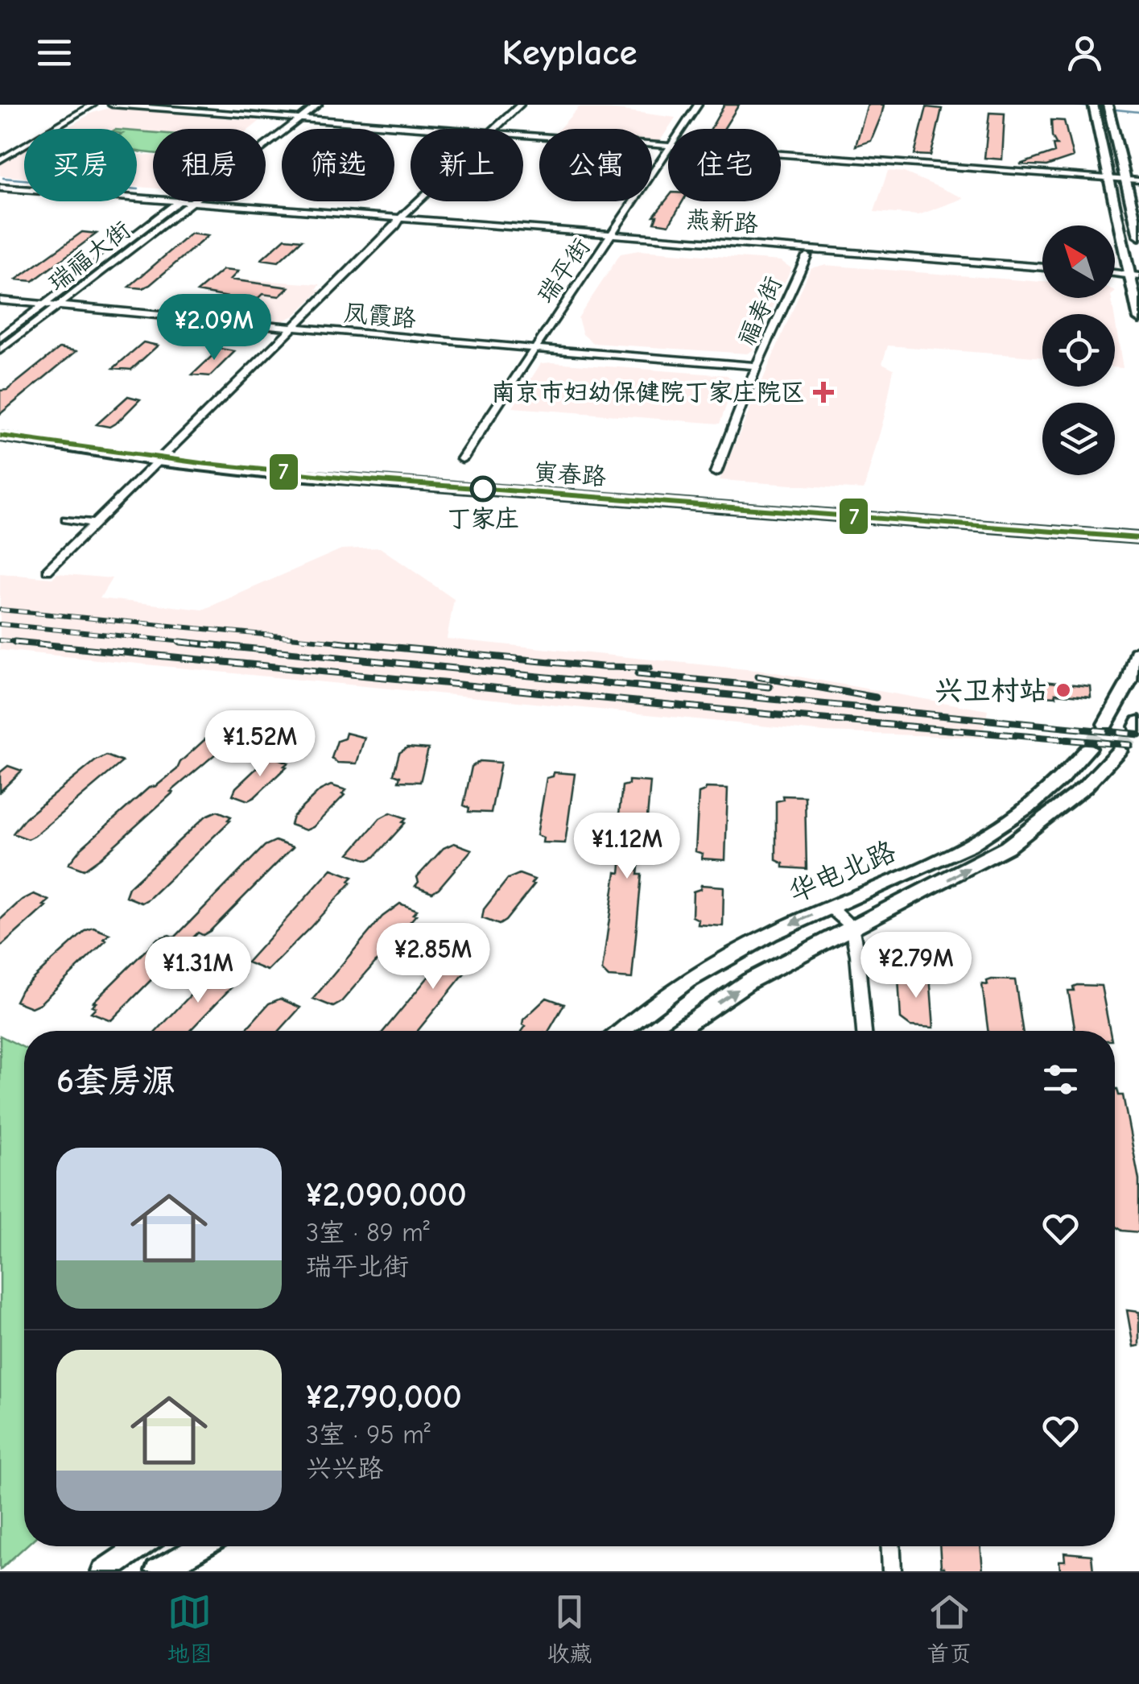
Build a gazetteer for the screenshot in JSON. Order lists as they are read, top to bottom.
{
  "streets": {
    "main road": ["寅春路", "华电北路"],
    "street": [
      "燕新路",
      "瑞福大街",
      "瑞平街",
      "福寿街",
      "凤霞路"
    ]
  },
  "crossings": [
    ["燕新路", "瑞福大街"],
    ["燕新路", "瑞平街"],
    ["燕新路", "福寿街"],
    ["瑞福大街", "凤霞路"],
    ["瑞平街", "凤霞路"],
    ["福寿街", "凤霞路"]
  ],
  "places": {
    "health": ["南京市妇幼保健院丁家庄院区"],
    "other": ["丁家庄", "兴卫村站"]
  },
  "lines": ["transit line 7"],
  "north": "top left",
  "page": {
    "header": "Keyplace",
    "chip": [
      "买房",
      "租房",
      "筛选",
      "新上",
      "公寓",
      "住宅"
    ],
    "price": [
      "¥2.09M",
      "¥1.52M",
      "¥1.12M",
      "¥2.85M",
      "¥2.79M",
      "¥1.31M"
    ],
    "heading": "6套房源",
    "list": [
      {
        "name": "¥2,090,000",
        "note": "3室 · 89 m² · 瑞平北街"
      },
      {
        "name": "¥2,790,000",
        "note": "3室 · 95 m² · 兴兴路"
      }
    ],
    "tabs": ["地图", "收藏", "首页"]
  }
}
